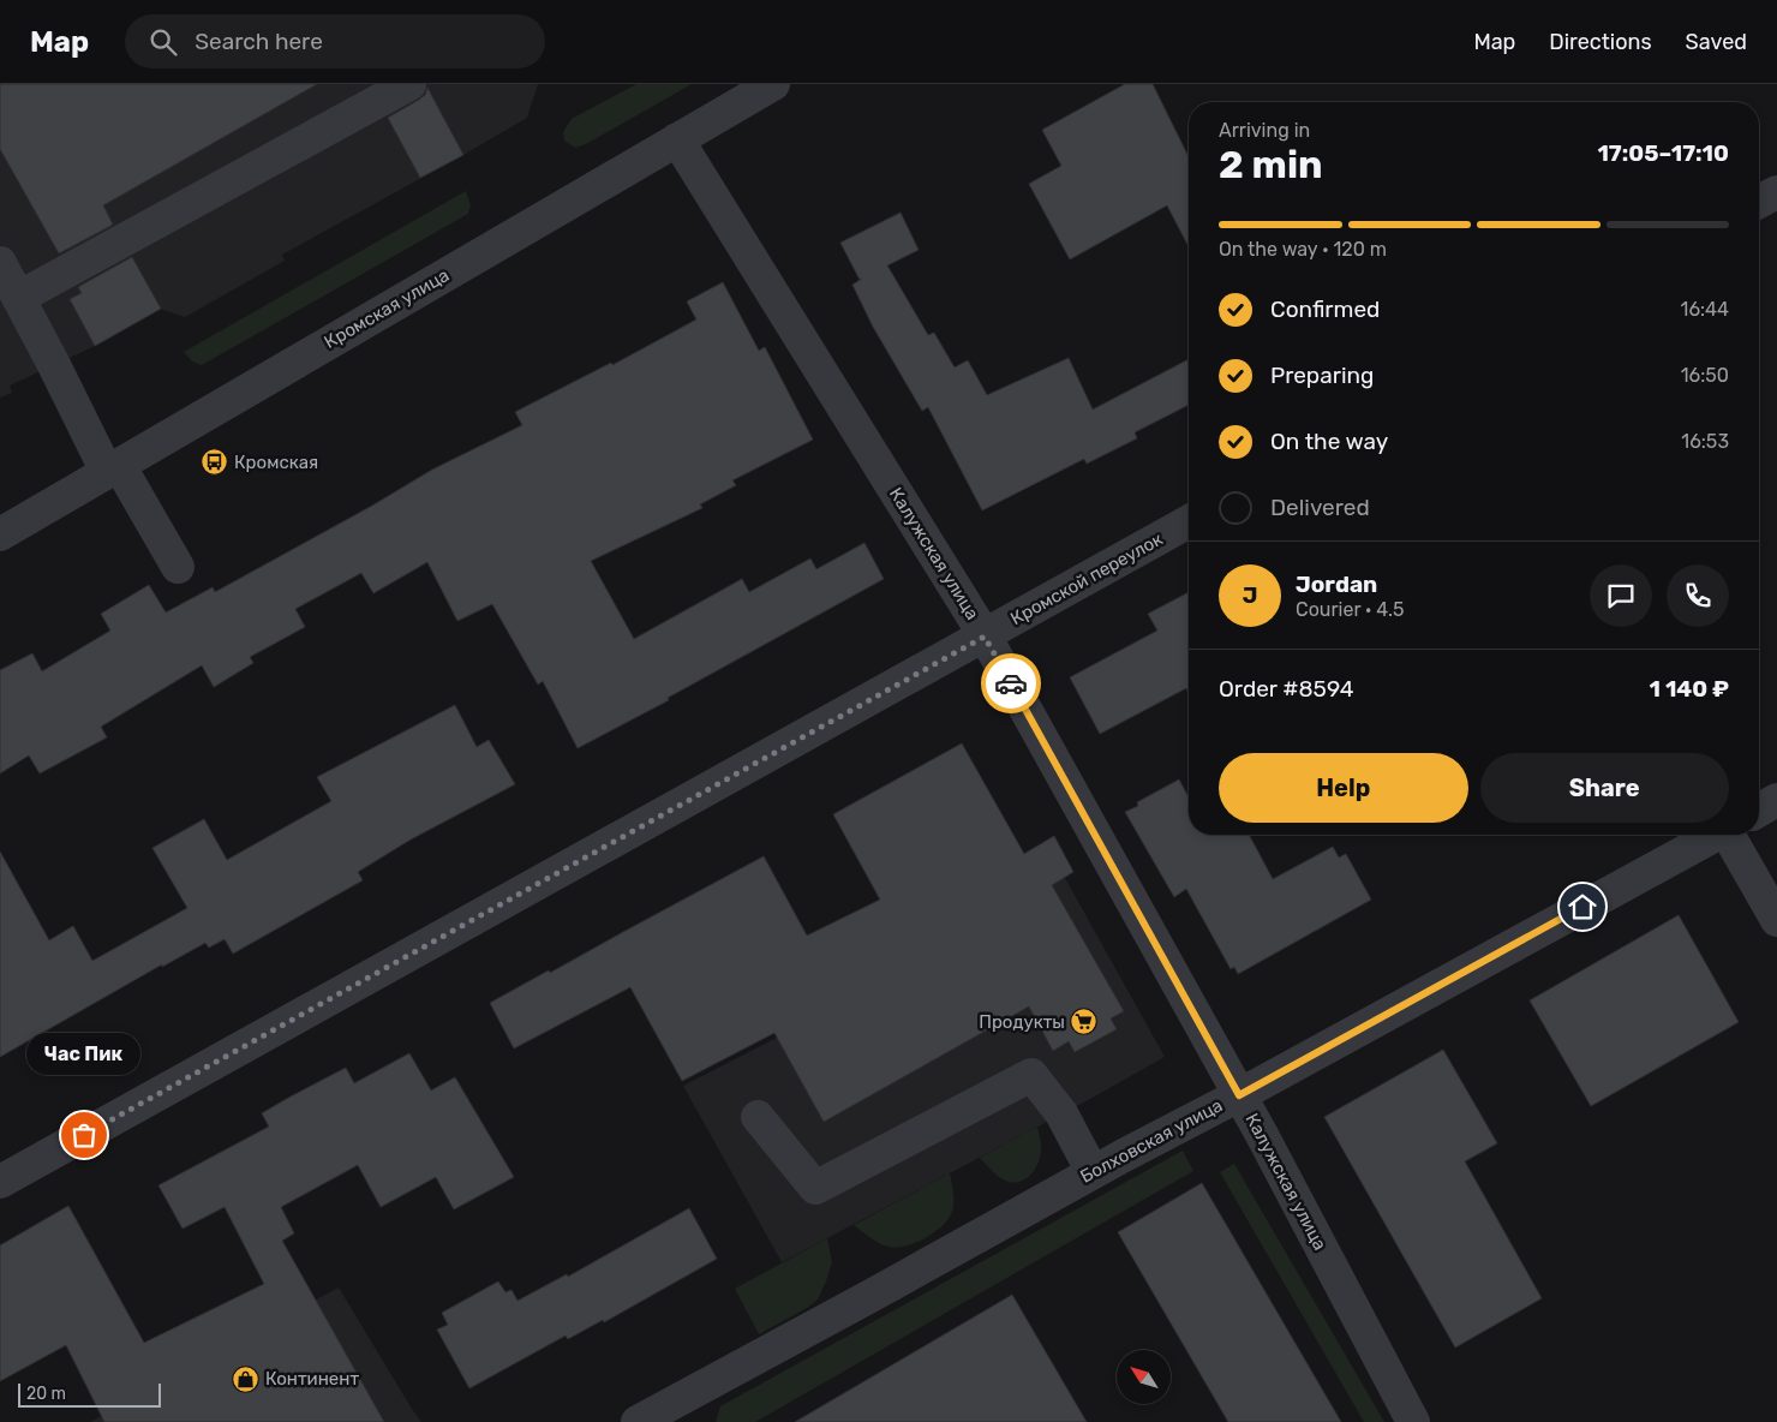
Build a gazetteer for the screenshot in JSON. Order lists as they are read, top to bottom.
{
  "streets": {
    "street": [
      "Кромская улица",
      "Калужская улица",
      "Кромской переулок",
      "Болховская улица"
    ]
  },
  "crossings": [
    ["Кромская улица", "Калужская улица"],
    ["Калужская улица", "Кромской переулок"],
    ["Калужская улица", "Болховская улица"]
  ],
  "places": {
    "bus stop": ["Кромская"],
    "supermarket": ["Продукты"],
    "other": ["Час Пик"],
    "shop": ["Континент"]
  },
  "scale_bar": "20 m",
  "north": "top left",
  "page": {
    "header": "Map",
    "search": "Search here",
    "nav": ["Map", "Directions", "Saved"],
    "heading": ["2 min", "Arriving in", "17:05–17:10"],
    "panel": [
      "Jordan",
      "Courier · 4.5",
      "Order #8594",
      "1 140 ₽"
    ],
    "bar": "On the way · 120 m",
    "list": [
      ["Confirmed", "16:44"],
      ["Preparing", "16:50"],
      ["On the way", "16:53"],
      "Delivered"
    ],
    "round": "J",
    "buttons": ["Help", "Share"],
    "bubble": "Час Пик",
    "scale": "20 m"
  }
}
